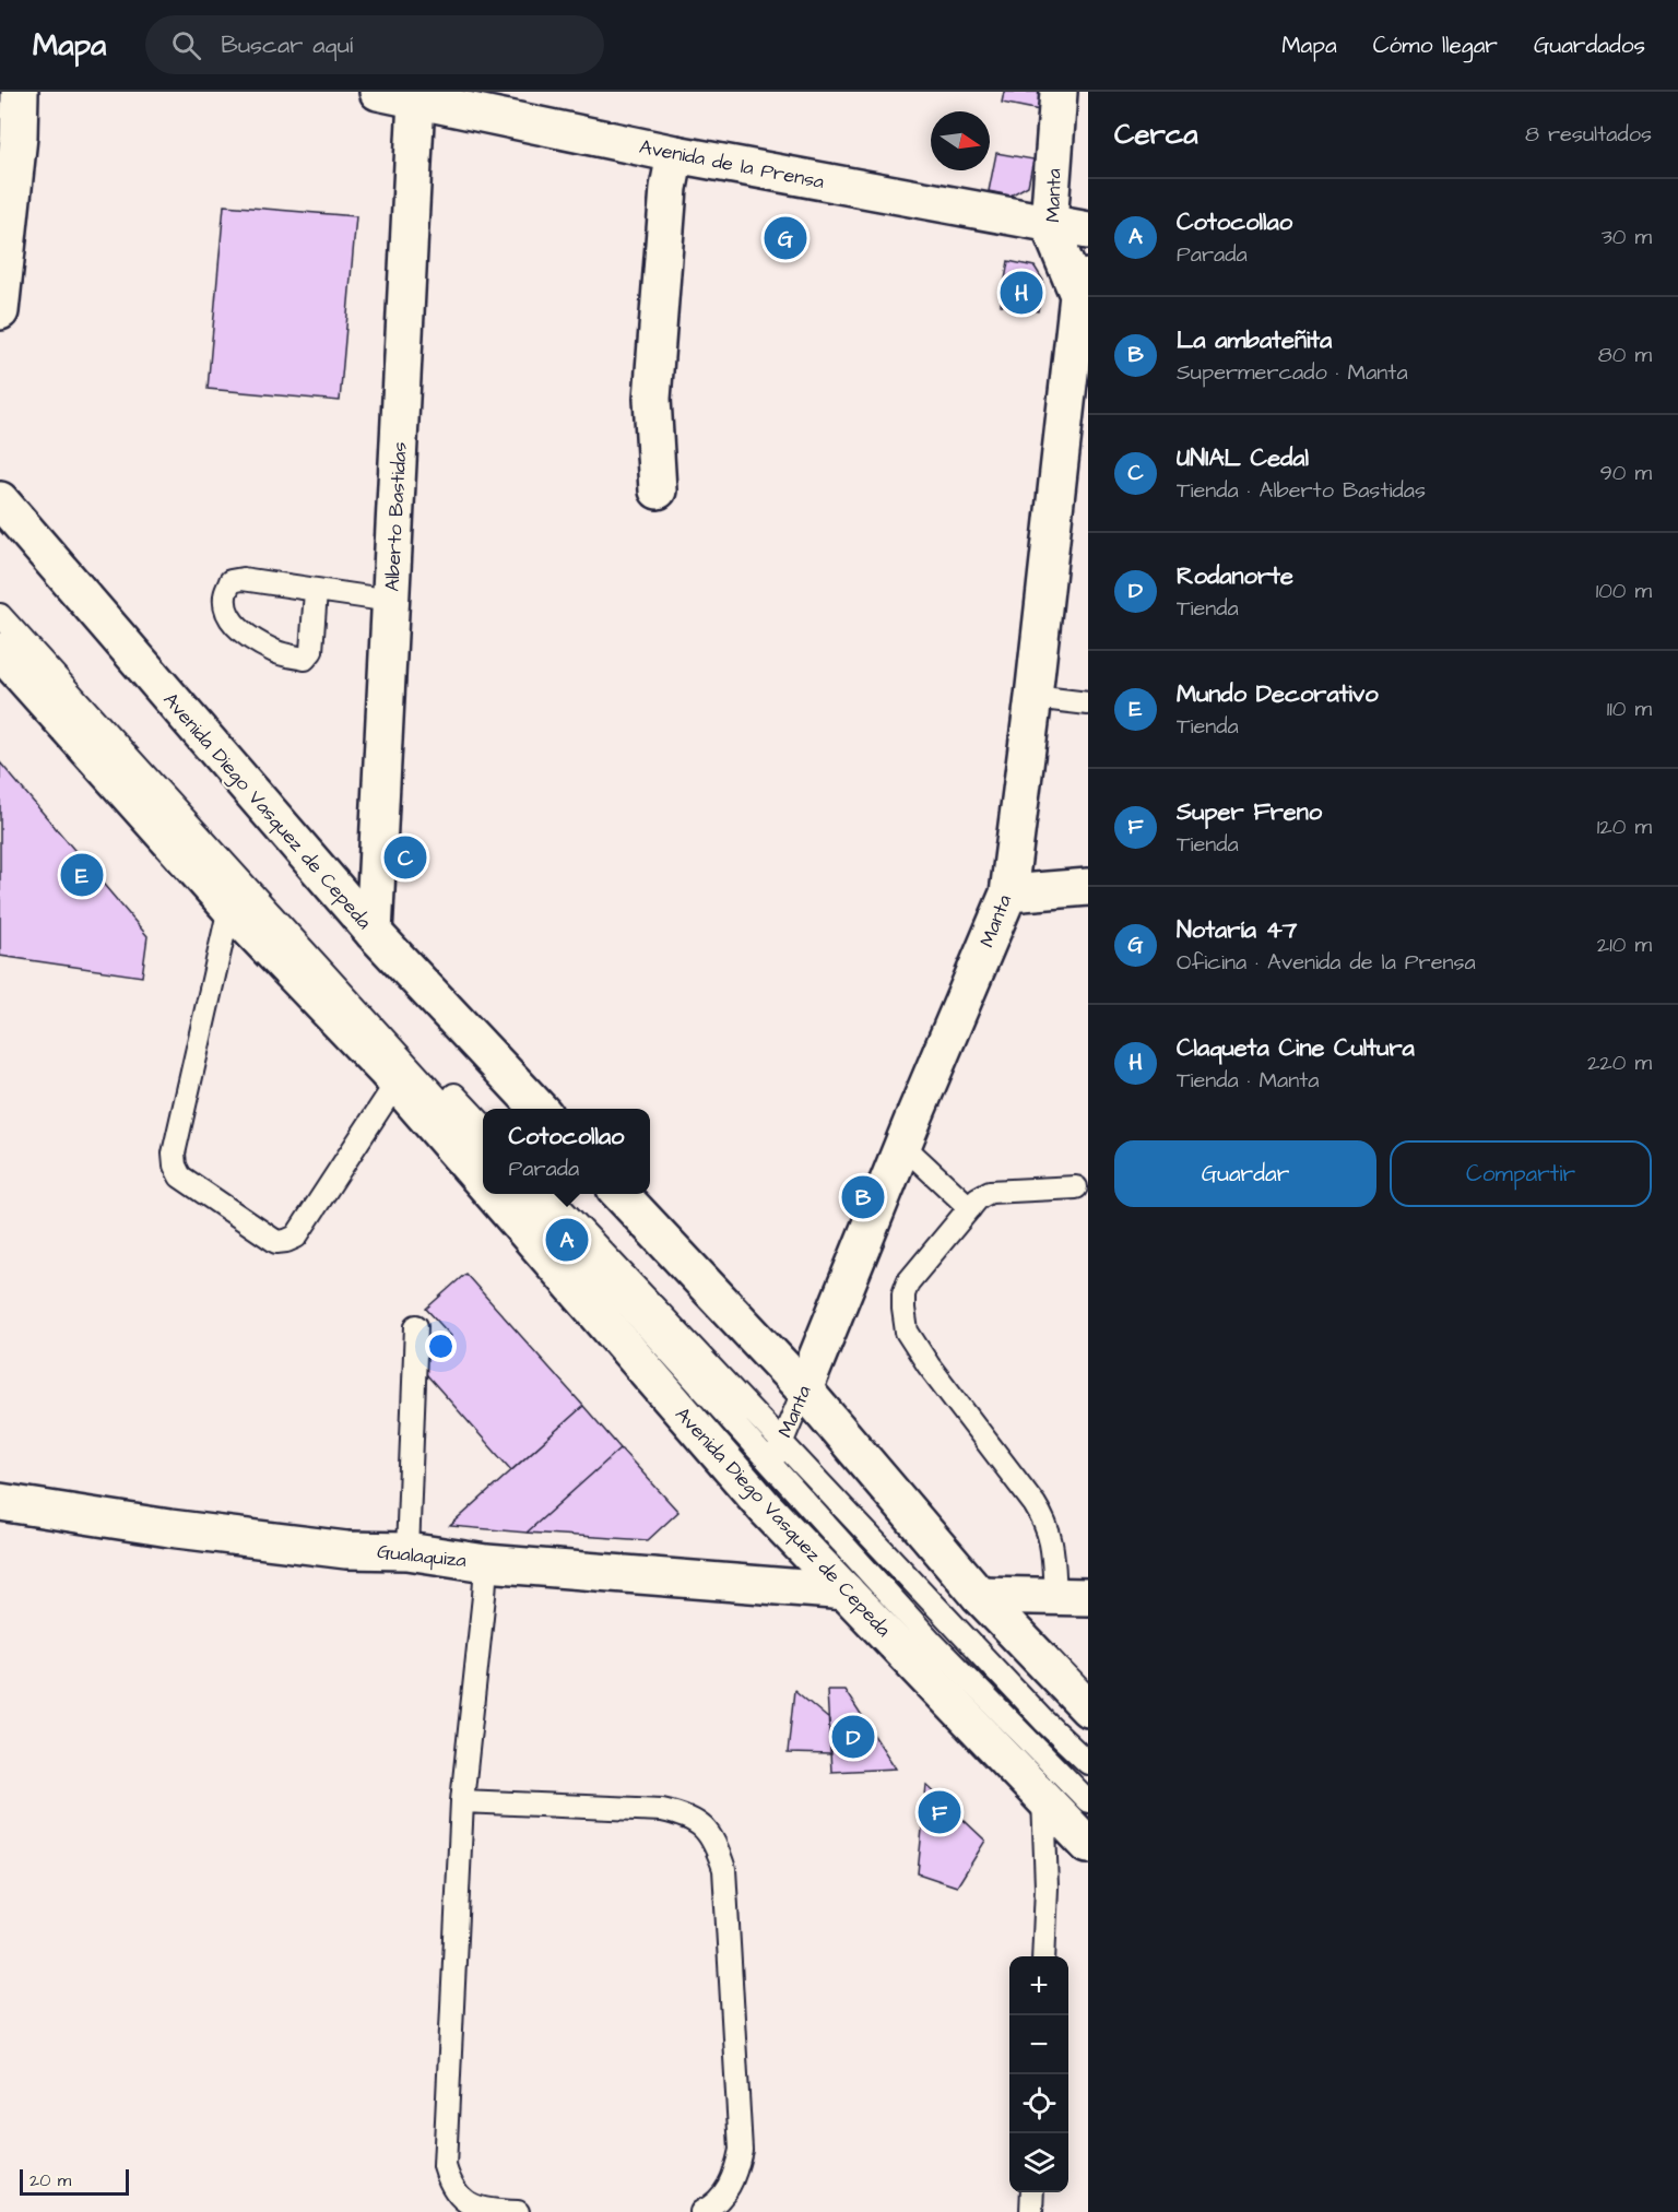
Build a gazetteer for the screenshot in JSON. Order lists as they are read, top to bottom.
{
  "streets": {
    "main road": [
      "Avenida de la Prensa",
      "Manta",
      "Alberto Bastidas",
      "Avenida Diego Vasquez de Cepeda",
      "Gualaquiza"
    ]
  },
  "crossings": [
    ["Avenida de la Prensa", "Manta"],
    ["Avenida de la Prensa", "Alberto Bastidas"],
    ["Manta", "Avenida Diego Vasquez de Cepeda"],
    ["Alberto Bastidas", "Avenida Diego Vasquez de Cepeda"],
    ["Avenida Diego Vasquez de Cepeda", "Gualaquiza"]
  ],
  "scale_bar": "20 m",
  "north": "right",
  "page": {
    "header": "Mapa",
    "search": "Buscar aquí",
    "nav": ["Mapa", "Cómo llegar", "Guardados"],
    "heading": ["Cerca", "8 resultados"],
    "list": [
      {
        "mark": "A",
        "name": "Cotocollao",
        "note": "Parada",
        "value": "30 m"
      },
      {
        "mark": "B",
        "name": "La ambateñita",
        "note": "Supermercado · Manta",
        "value": "80 m"
      },
      {
        "mark": "C",
        "name": "UNIAL Cedal",
        "note": "Tienda · Alberto Bastidas",
        "value": "90 m"
      },
      {
        "mark": "D",
        "name": "Rodanorte",
        "note": "Tienda",
        "value": "100 m"
      },
      {
        "mark": "E",
        "name": "Mundo Decorativo",
        "note": "Tienda",
        "value": "110 m"
      },
      {
        "mark": "F",
        "name": "Super Freno",
        "note": "Tienda",
        "value": "120 m"
      },
      {
        "mark": "G",
        "name": "Notaría 47",
        "note": "Oficina · Avenida de la Prensa",
        "value": "210 m"
      },
      {
        "mark": "H",
        "name": "Claqueta Cine Cultura",
        "note": "Tienda · Manta",
        "value": "220 m"
      }
    ],
    "pins": [
      "G",
      "H",
      "C",
      "E",
      "B",
      "A",
      "D",
      "F"
    ],
    "popup": ["Cotocollao", "Parada"],
    "buttons": ["Guardar", "Compartir"],
    "map_buttons": ["+", "−"],
    "scale": "20 m"
  }
}
